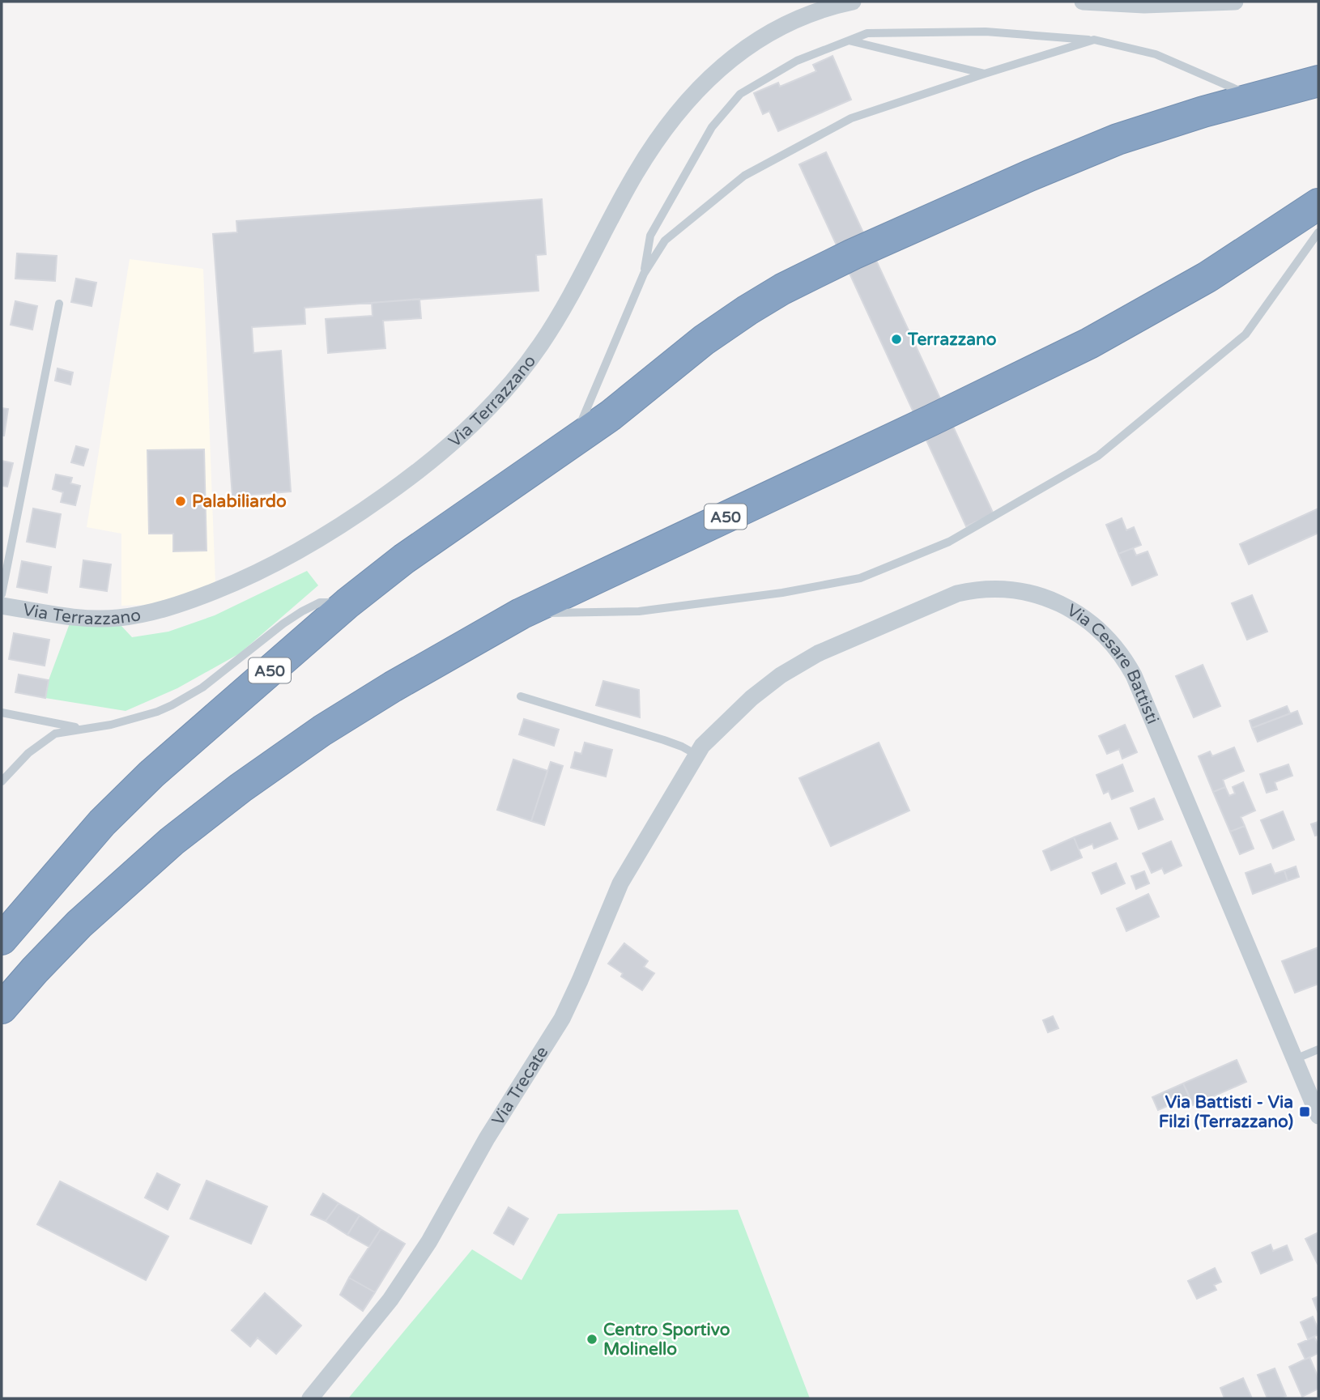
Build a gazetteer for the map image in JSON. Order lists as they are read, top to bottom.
{
  "streets": {
    "highway": ["A50"],
    "street": ["Via Terrazzano", "Via Cesare Battisti", "Via Trecate"]
  },
  "crossings": [
    ["Via Cesare Battisti", "Via Trecate"]
  ],
  "places": {
    "other": ["Terrazzano", "Palabiliardo", "Centro Sportivo Molinello"],
    "transit": ["Via Battisti - Via Filzi (Terrazzano)"]
  }
}
